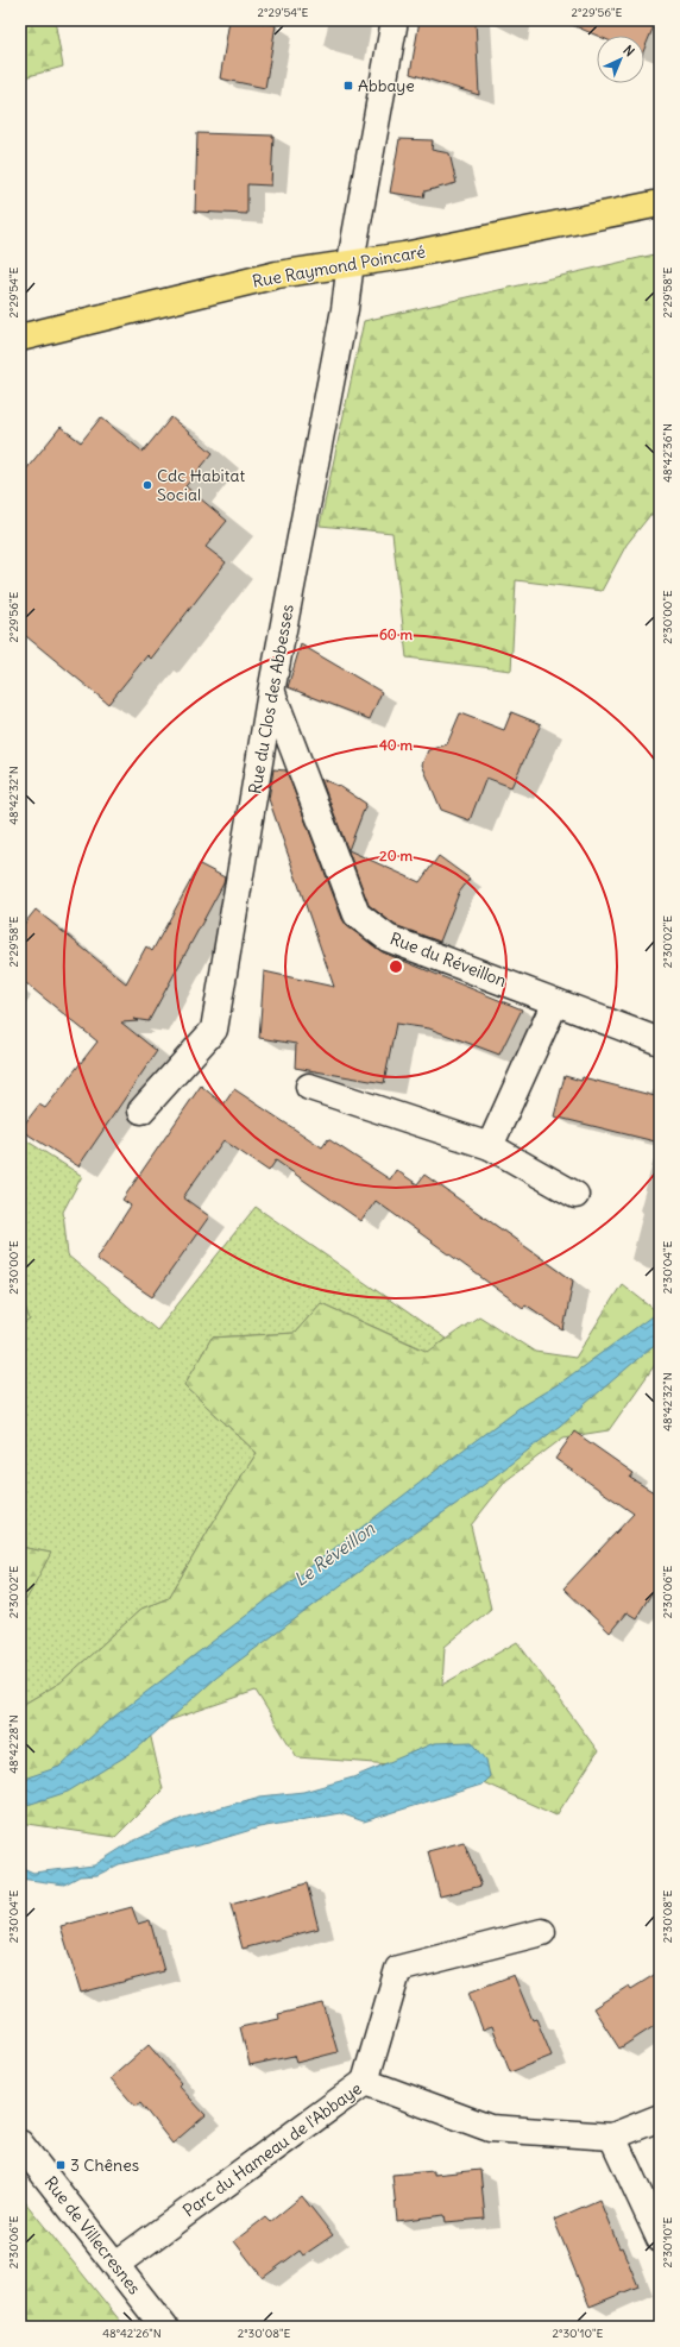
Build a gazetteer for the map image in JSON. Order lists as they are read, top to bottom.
{
  "streets": {
    "main road": ["Rue Raymond Poincaré"],
    "street": [
      "Rue du Clos des Abbesses",
      "Rue du Réveillon",
      "Parc du Hameau de l'Abbaye",
      "Rue de Villecresnes"
    ]
  },
  "crossings": [
    ["Rue Raymond Poincaré", "Rue du Clos des Abbesses"],
    ["Rue du Clos des Abbesses", "Rue du Réveillon"],
    ["Parc du Hameau de l'Abbaye", "Rue de Villecresnes"]
  ],
  "water": ["Le Réveillon"],
  "places": {
    "transit": ["Abbaye", "3 Chênes"],
    "other": ["Cdc Habitat Social"]
  },
  "north": "top right",
  "coordinates": [
    "2°29'54\"E",
    "2°29'56\"E",
    "2°29'58\"E",
    "48°42'36\"N",
    "2°30'00\"E",
    "48°42'32\"N",
    "2°30'02\"E",
    "2°30'04\"E",
    "2°30'06\"E",
    "48°42'28\"N",
    "2°30'08\"E",
    "2°30'10\"E",
    "48°42'26\"N"
  ],
  "rings": ["60 m", "40 m", "20 m"]
}
